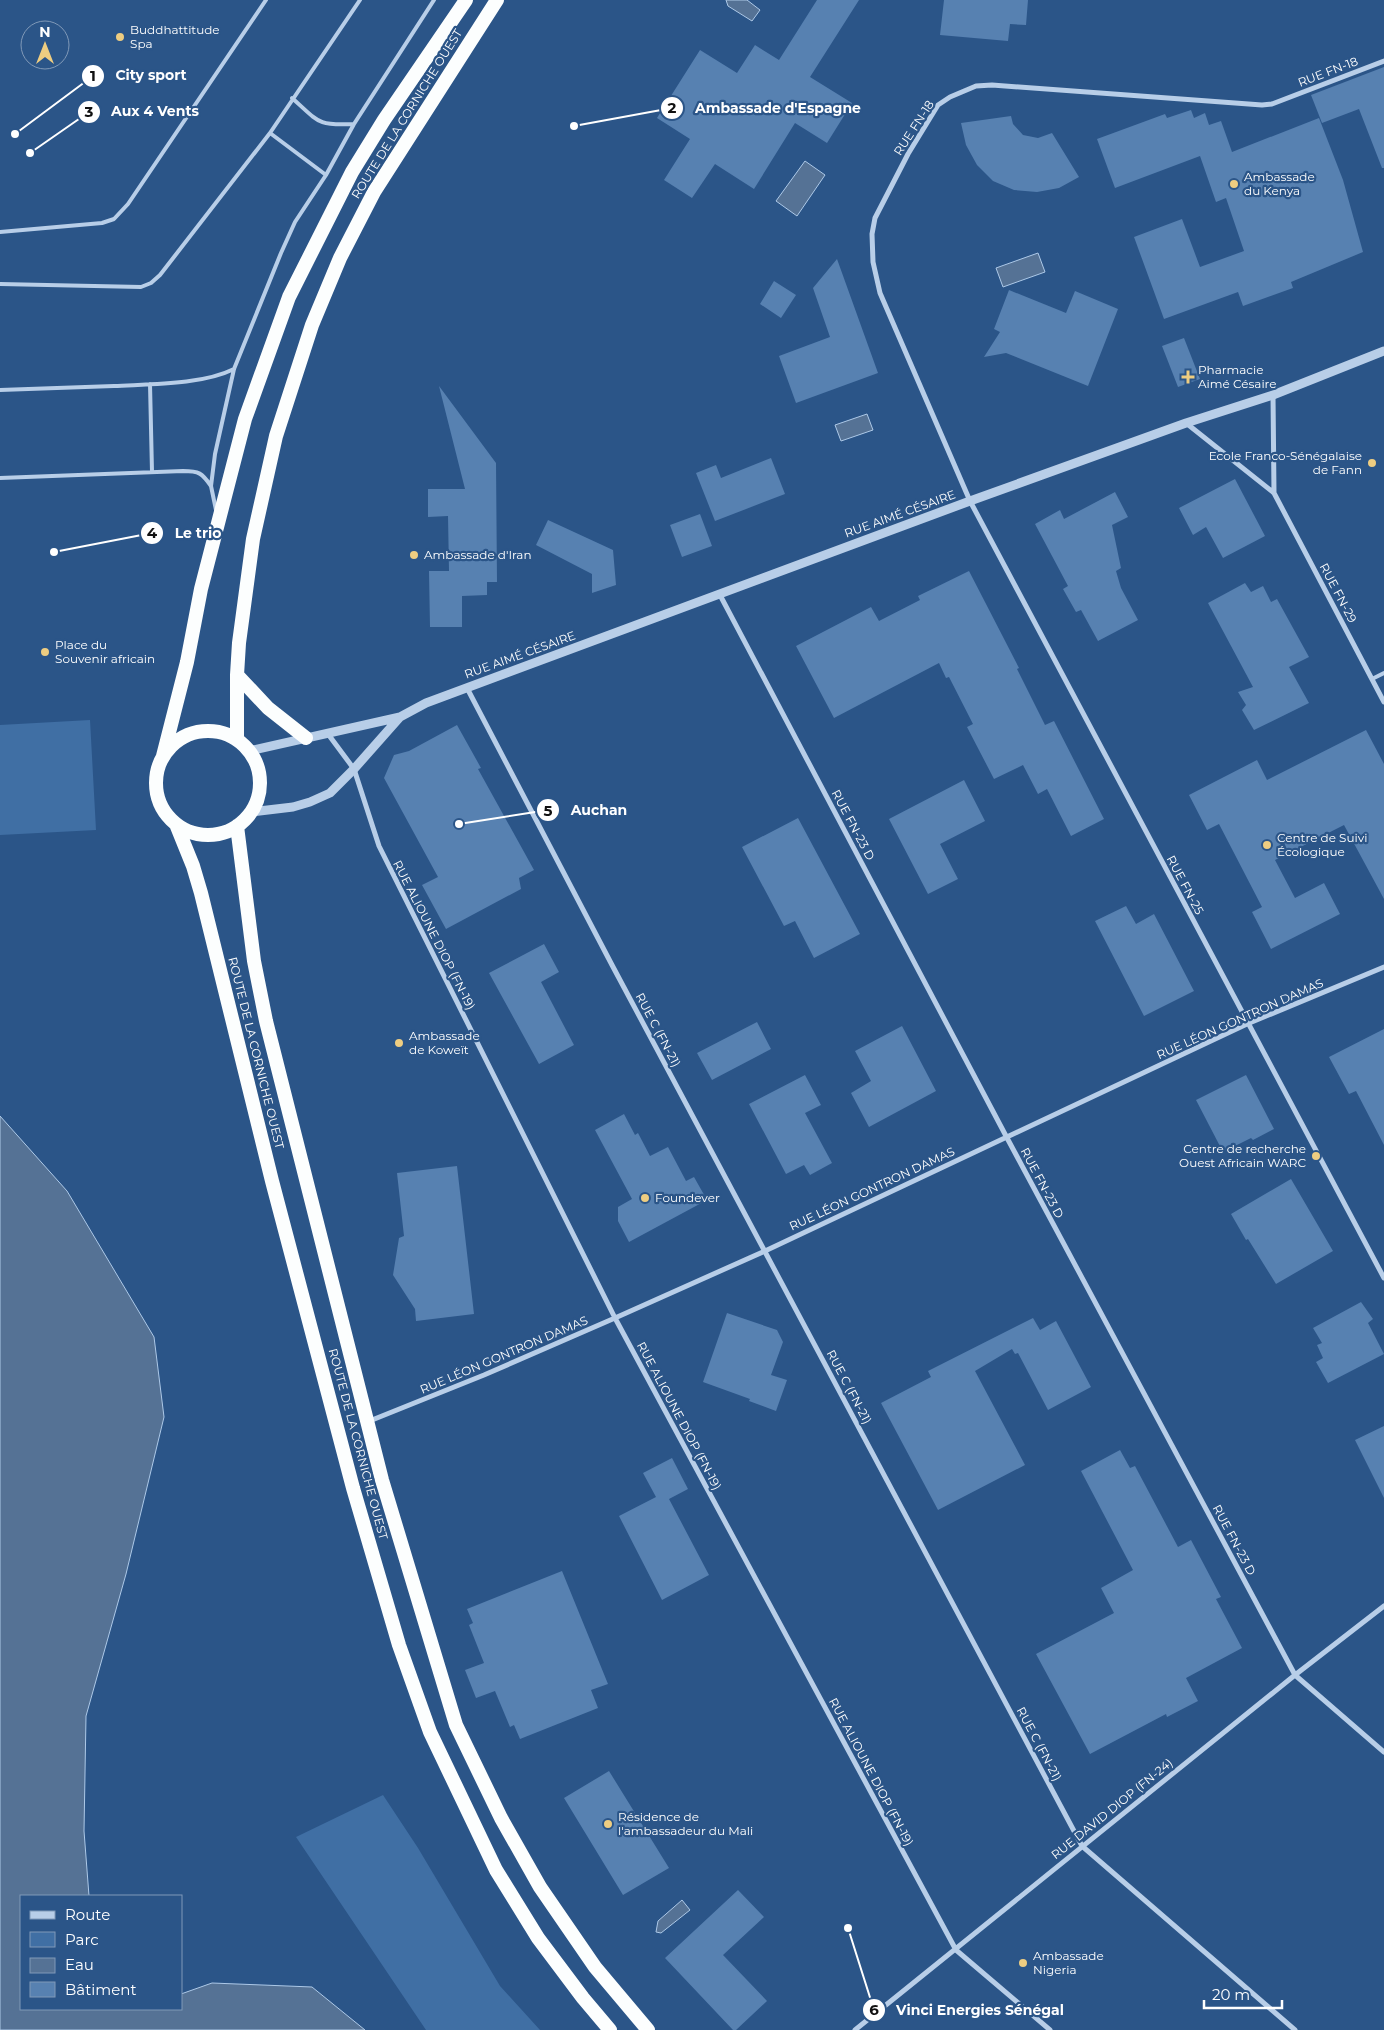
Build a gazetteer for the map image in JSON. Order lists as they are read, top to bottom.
{
  "streets": {
    "highway": ["ROUTE DE LA CORNICHE OUEST"],
    "street": [
      "RUE FN-18",
      "RUE AIMÉ CÉSAIRE",
      "RUE FN-29",
      "RUE FN-23 D",
      "RUE FN-25",
      "RUE ALIOUNE DIOP (FN-19)",
      "RUE LÉON GONTRON DAMAS",
      "RUE C (FN-21)",
      "RUE DAVID DIOP (FN-24)"
    ]
  },
  "crossings": [
    ["RUE FN-18", "RUE AIMÉ CÉSAIRE"],
    ["RUE FN-18", "RUE FN-25"],
    ["ROUTE DE LA CORNICHE OUEST", "RUE LÉON GONTRON DAMAS"],
    ["RUE AIMÉ CÉSAIRE", "RUE FN-23 D"],
    ["RUE AIMÉ CÉSAIRE", "RUE FN-25"],
    ["RUE AIMÉ CÉSAIRE", "RUE C (FN-21)"],
    ["RUE FN-23 D", "RUE LÉON GONTRON DAMAS"],
    ["RUE FN-23 D", "RUE DAVID DIOP (FN-24)"],
    ["RUE FN-25", "RUE LÉON GONTRON DAMAS"],
    ["RUE ALIOUNE DIOP (FN-19)", "RUE LÉON GONTRON DAMAS"],
    ["RUE ALIOUNE DIOP (FN-19)", "RUE DAVID DIOP (FN-24)"],
    ["RUE LÉON GONTRON DAMAS", "RUE C (FN-21)"],
    ["RUE C (FN-21)", "RUE DAVID DIOP (FN-24)"]
  ],
  "places": {
    "other": [
      "Buddhattitude Spa",
      "Ambassade d'Espagne",
      "City sport",
      "Aux 4 Vents",
      "Ambassade du Kenya",
      "Ecole Franco-Sénégalaise de Fann",
      "Le trio",
      "Ambassade d'Iran",
      "Place du Souvenir africain",
      "Auchan",
      "Centre de Suivi Écologique",
      "Ambassade de Koweït",
      "Centre de recherche Ouest Africain WARC",
      "Foundever",
      "Résidence de l'ambassadeur du Mali",
      "Vinci Energies Sénégal",
      "Ambassade Nigeria"
    ],
    "health": ["Pharmacie Aimé Césaire"]
  },
  "legend": [
    "Route",
    "Parc",
    "Eau",
    "Bâtiment"
  ],
  "scale_bar": "20 m",
  "north": "top"
}
